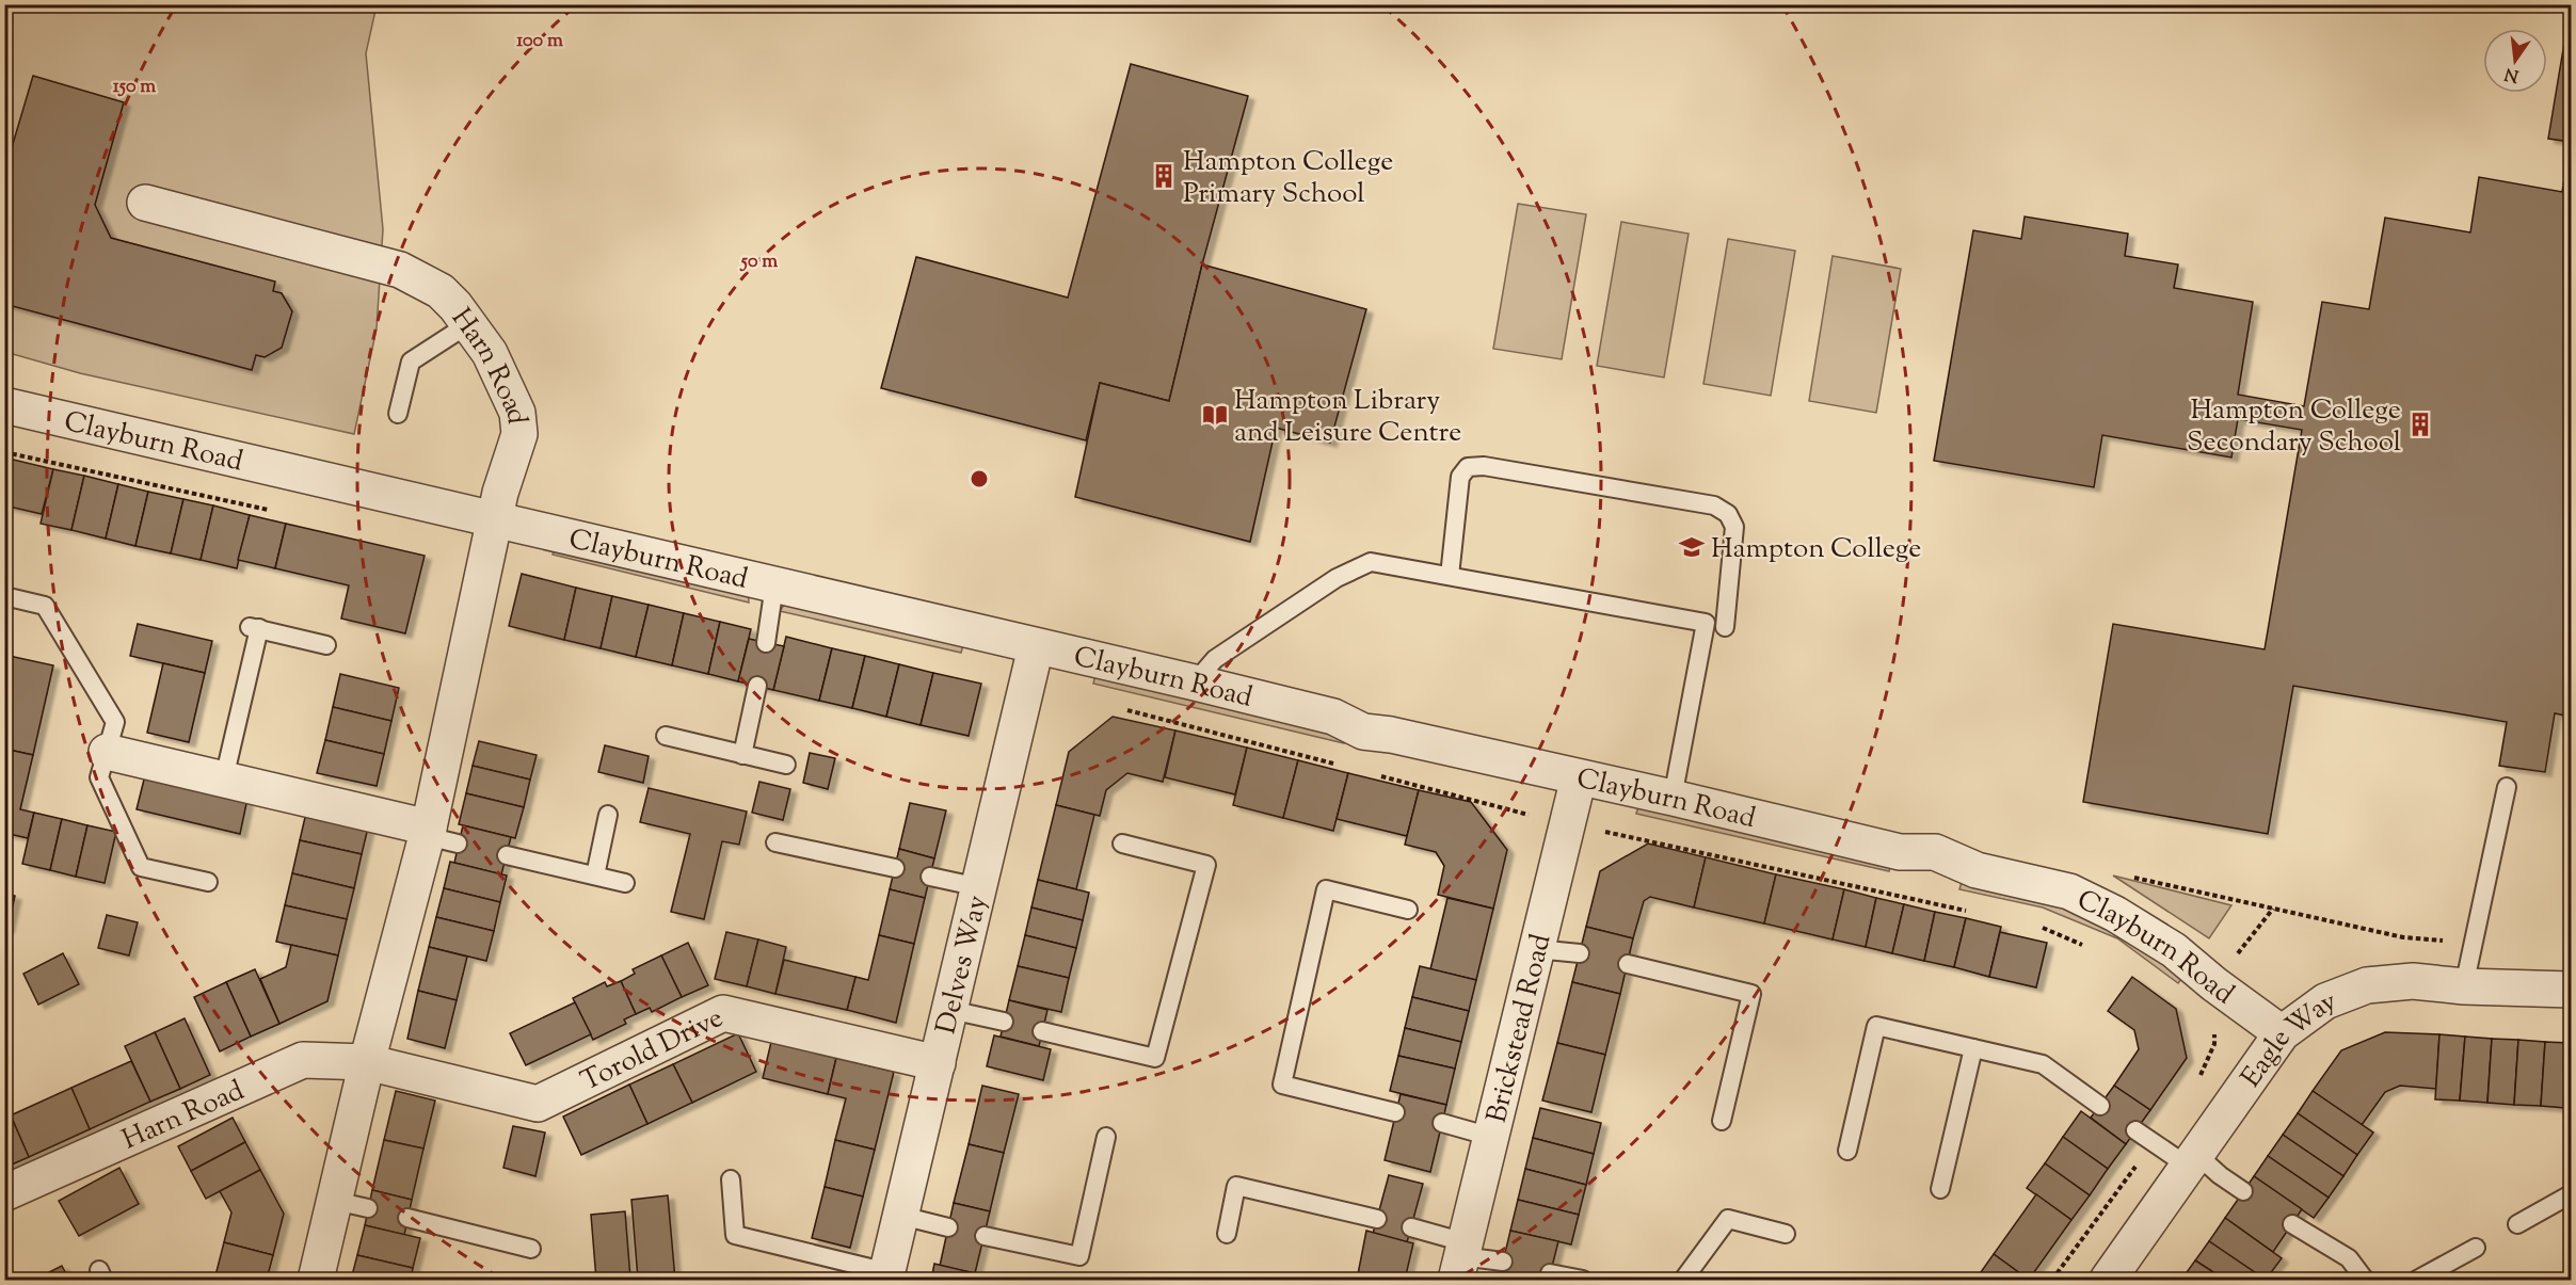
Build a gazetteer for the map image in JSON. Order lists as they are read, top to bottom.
{
  "streets": {
    "street": [
      "Harn Road",
      "Clayburn Road",
      "Delves Way",
      "Brickstead Road",
      "Eagle Way",
      "Torold Drive"
    ]
  },
  "crossings": [
    ["Harn Road", "Clayburn Road"],
    ["Harn Road", "Torold Drive"],
    ["Clayburn Road", "Delves Way"],
    ["Clayburn Road", "Brickstead Road"],
    ["Clayburn Road", "Eagle Way"],
    ["Delves Way", "Torold Drive"]
  ],
  "places": {
    "building": ["Hampton College Primary School", "Hampton College Secondary School"],
    "library": ["Hampton Library and Leisure Centre"],
    "school or university": ["Hampton College"]
  },
  "north": "bottom",
  "rings": ["100 m", "150 m", "50 m"]
}
